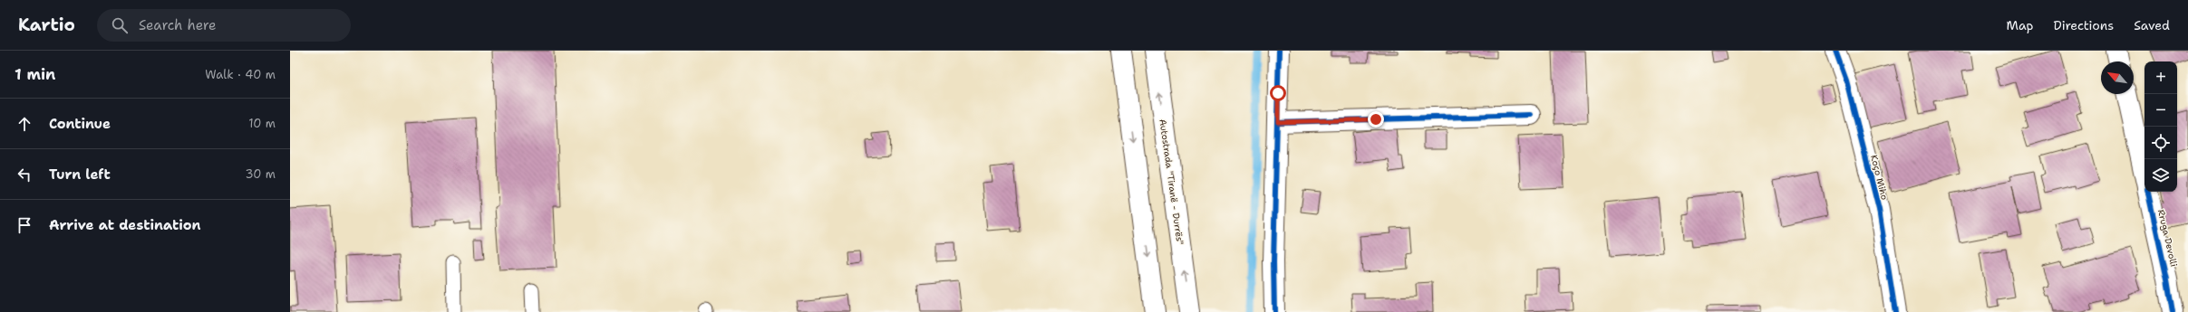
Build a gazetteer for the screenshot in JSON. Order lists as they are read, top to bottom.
{
  "streets": {
    "main road": ["Koço Miho", "Autostrada \"Tiranë - Durrës\"", "Rruga Devolli"]
  },
  "north": "top left",
  "page": {
    "header": "Kartio",
    "search": "Search here",
    "nav": ["Map", "Directions", "Saved"],
    "heading": ["1 min", "Walk · 40 m"],
    "map_buttons": ["+", "−"],
    "list": [
      ["Continue", "10 m"],
      ["Turn left", "30 m"],
      "Arrive at destination"
    ]
  }
}
